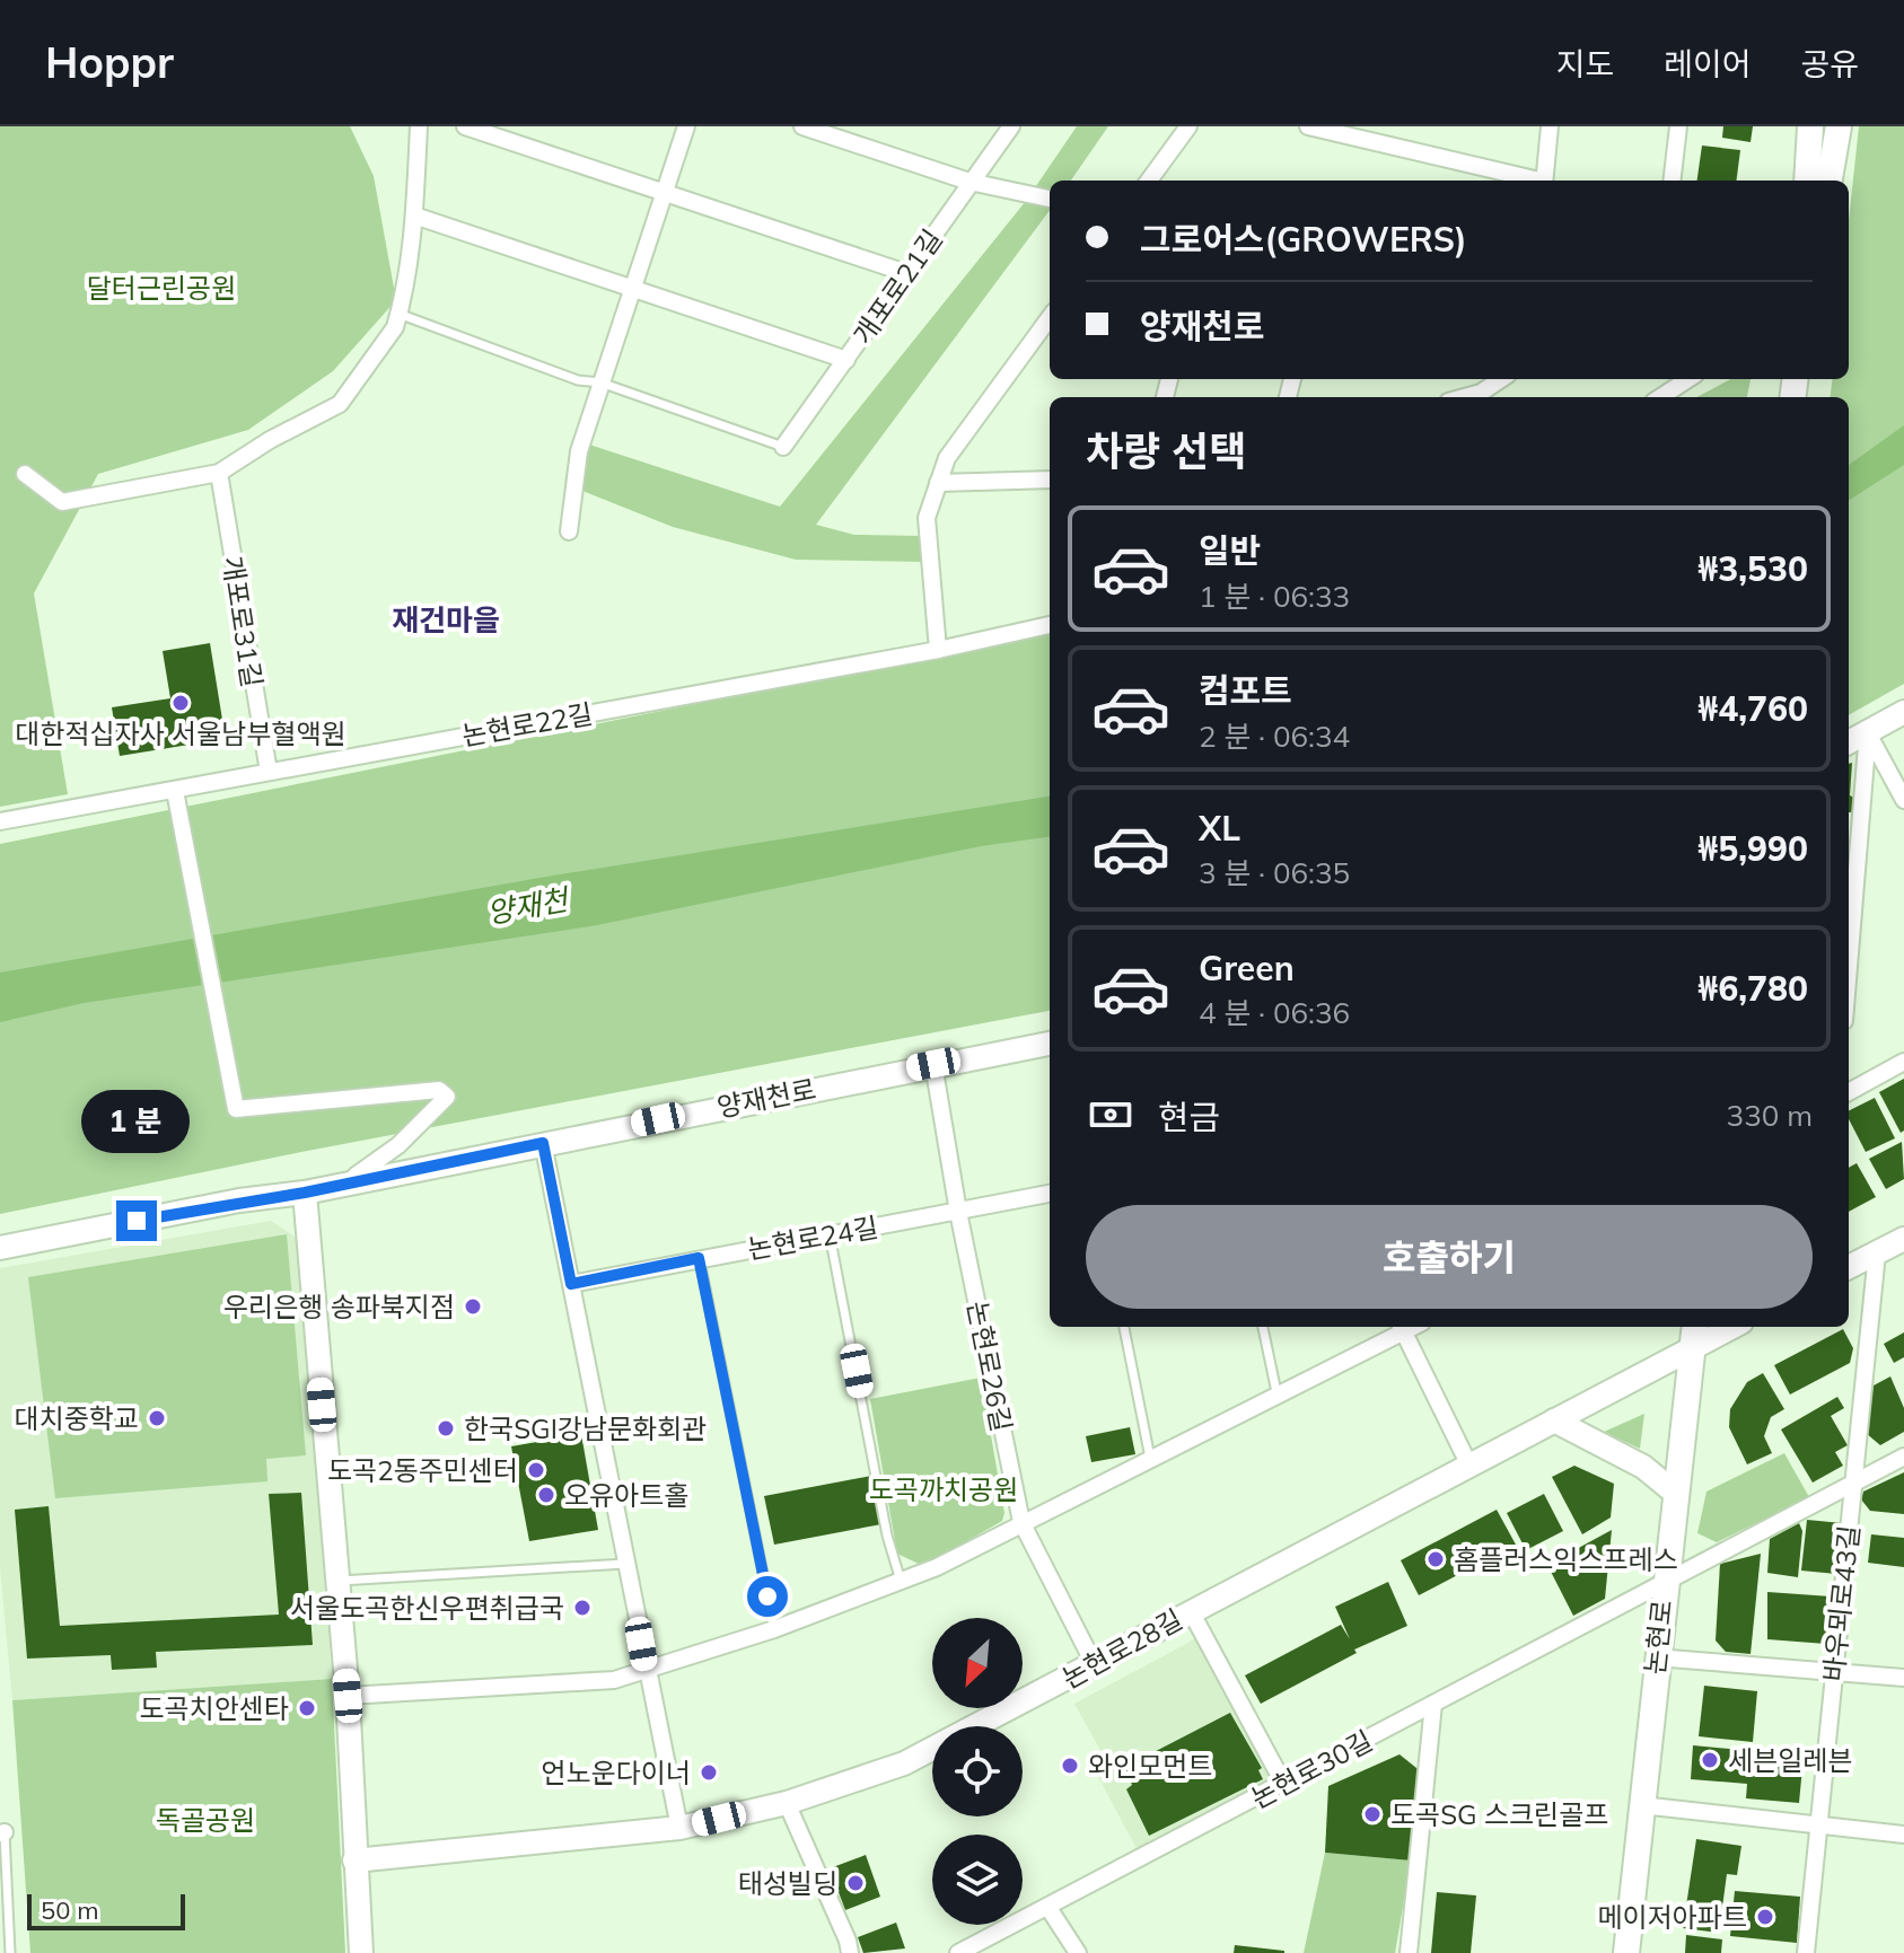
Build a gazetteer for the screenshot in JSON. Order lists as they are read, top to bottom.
{
  "streets": {
    "main road": ["논현로"],
    "street": [
      "개포로21길",
      "개포로31길",
      "논현로22길",
      "양재천로",
      "논현로24길",
      "논현로26길",
      "바우뫼로43길",
      "논현로28길",
      "논현로30길"
    ]
  },
  "crossings": [
    ["개포로31길", "논현로22길"],
    ["양재천로", "논현로26길"],
    ["논현로24길", "논현로26길"],
    ["논현로26길", "논현로28길"],
    ["바우뫼로43길", "논현로30길"],
    ["논현로", "논현로28길"],
    ["논현로", "논현로30길"]
  ],
  "districts": ["재건마을"],
  "water": ["양재천"],
  "parks": ["달터근린공원", "도곡까치공원", "독골공원"],
  "places": [
    "대한적십자사 서울남부혈액원",
    "우리은행 송파북지점",
    "대치중학교",
    "한국SGI강남문화회관",
    "도곡2동주민센터",
    "오유아트홀",
    "홈플러스익스프레스",
    "서울도곡한신우편취급국",
    "도곡치안센타",
    "세븐일레븐",
    "와인모먼트",
    "언노운다이너",
    "도곡SG 스크린골프",
    "태성빌딩",
    "메이저아파트"
  ],
  "scale_bar": "50 m",
  "north": "bottom left",
  "page": {
    "header": "Hoppr",
    "nav": ["지도", "레이어", "공유"],
    "banner": ["그로어스(GROWERS)", "양재천로"],
    "heading": "차량 선택",
    "list": [
      {
        "name": "일반",
        "note": "1 분 · 06:33",
        "value": "₩3,530"
      },
      {
        "name": "컴포트",
        "note": "2 분 · 06:34",
        "value": "₩4,760"
      },
      {
        "name": "XL",
        "note": "3 분 · 06:35",
        "value": "₩5,990"
      },
      {
        "name": "Green",
        "note": "4 분 · 06:36",
        "value": "₩6,780"
      }
    ],
    "pay": ["현금", "330 m"],
    "bubble": "1 분",
    "buttons": "호출하기",
    "scale": "50 m"
  }
}
